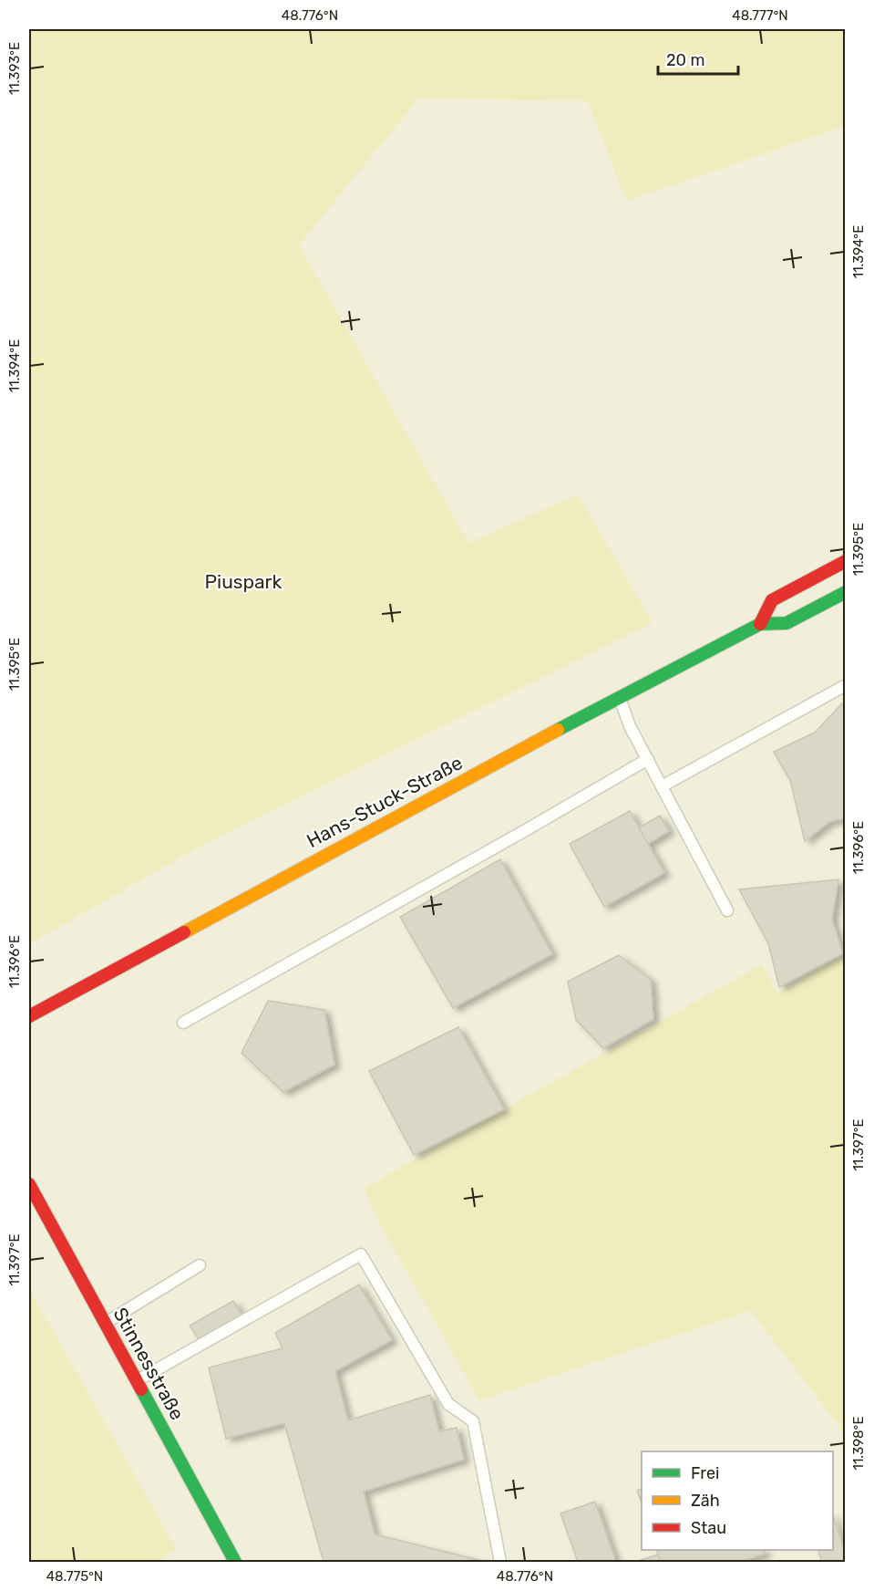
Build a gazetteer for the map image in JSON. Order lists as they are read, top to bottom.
{
  "streets": {
    "main road": ["Hans-Stuck-Straße", "Stinnesstraße"]
  },
  "parks": ["Piuspark"],
  "legend": ["Frei", "Zäh", "Stau"],
  "scale_bar": "20 m",
  "coordinates": [
    "48.776°N",
    "48.777°N",
    "11.393°E",
    "11.394°E",
    "11.395°E",
    "11.396°E",
    "11.397°E",
    "11.398°E",
    "48.775°N"
  ]
}
